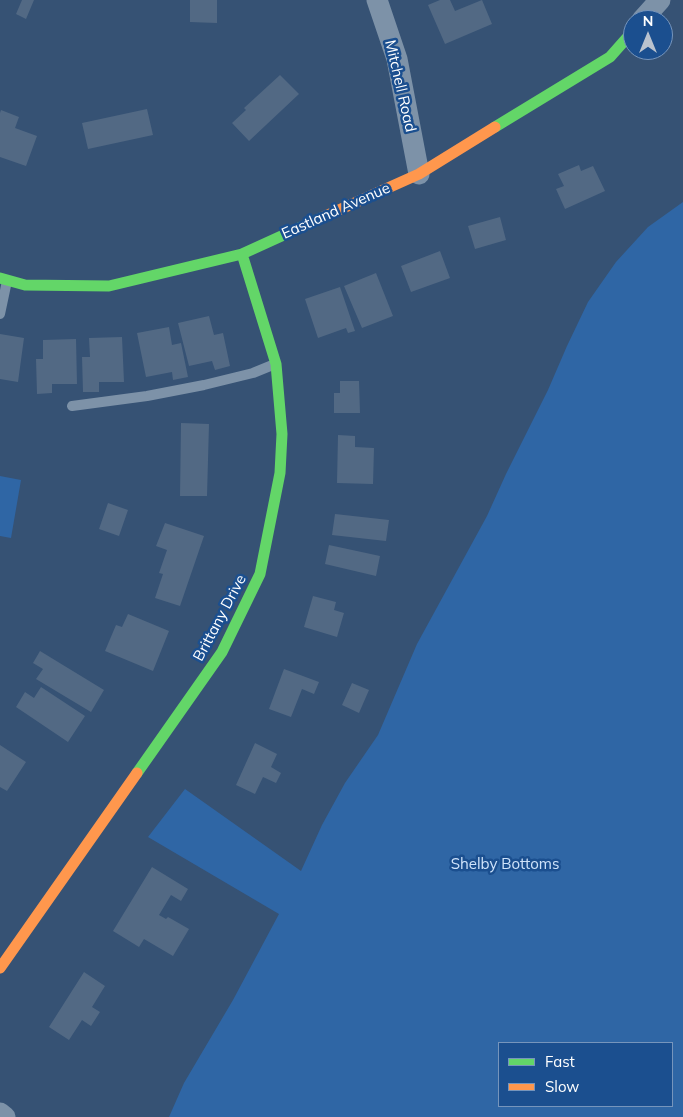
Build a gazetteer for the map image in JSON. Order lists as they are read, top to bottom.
{
  "streets": {
    "street": ["Mitchell Road", "Eastland Avenue", "Brittany Drive"]
  },
  "crossings": [
    ["Mitchell Road", "Eastland Avenue"],
    ["Eastland Avenue", "Brittany Drive"]
  ],
  "parks": ["Shelby Bottoms"],
  "legend": ["Fast", "Slow"],
  "north": "top"
}
